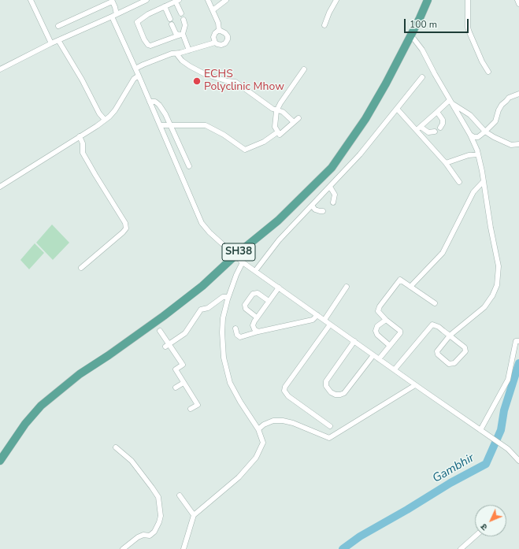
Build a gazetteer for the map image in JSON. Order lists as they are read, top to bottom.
{
  "streets": {
    "main road": ["SH38"]
  },
  "water": ["Gambhir"],
  "places": ["ECHS Polyclinic Mhow"],
  "scale_bar": "100 m",
  "north": "bottom left"
}
